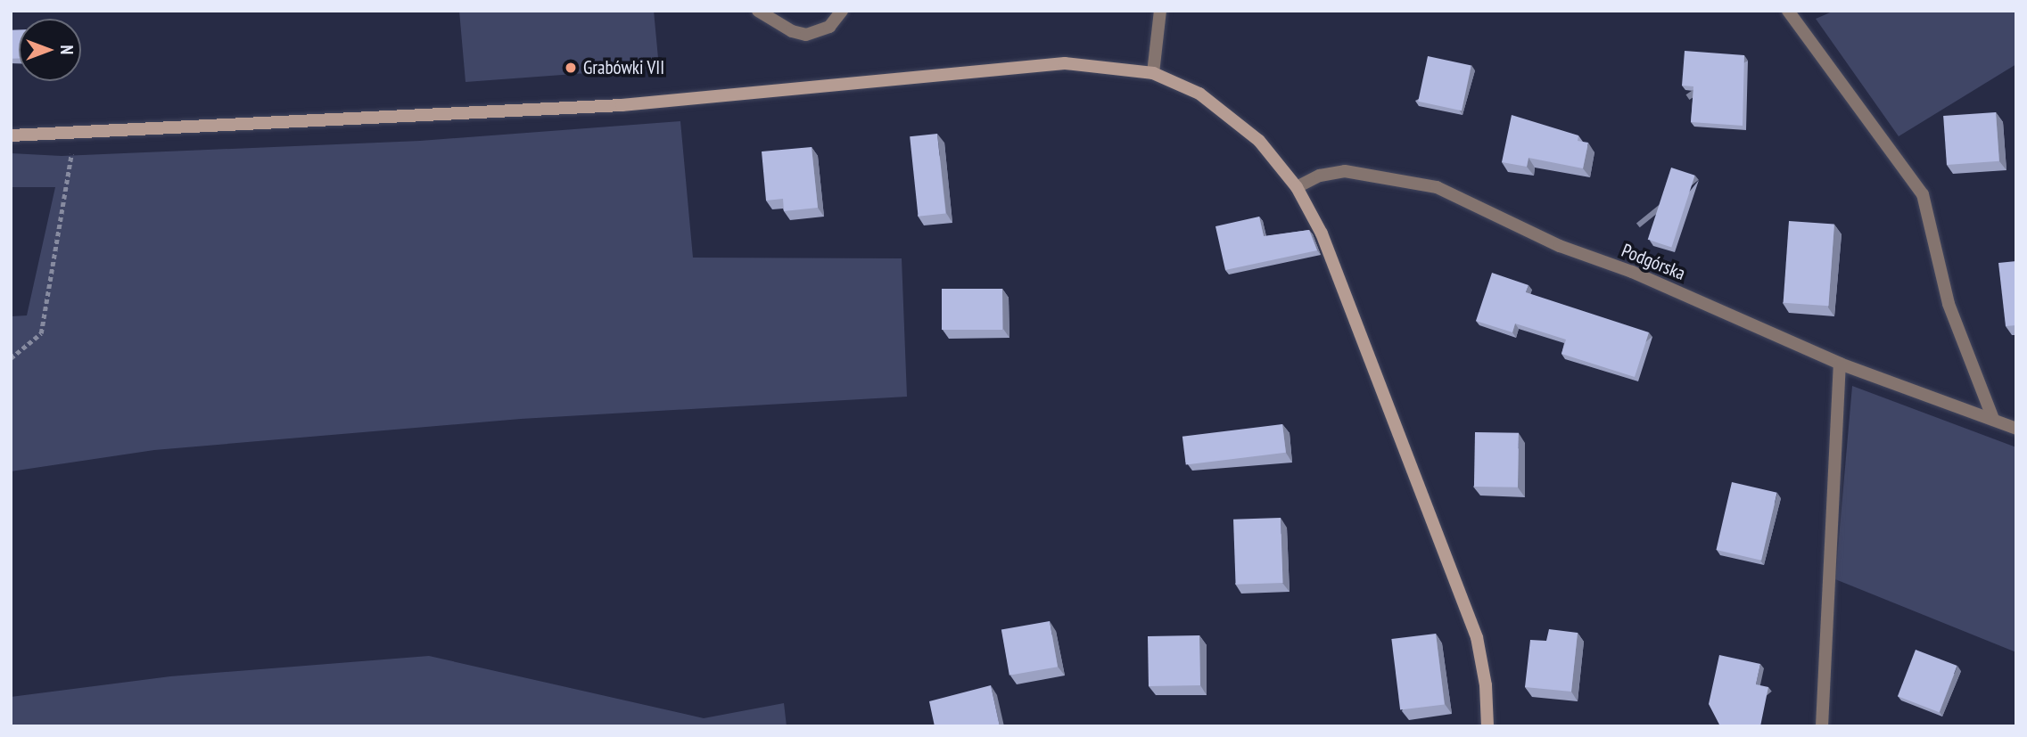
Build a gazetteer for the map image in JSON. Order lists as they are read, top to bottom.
{
  "streets": {
    "street": ["Podgórska"]
  },
  "places": ["Grabówki VII"],
  "north": "right"
}
